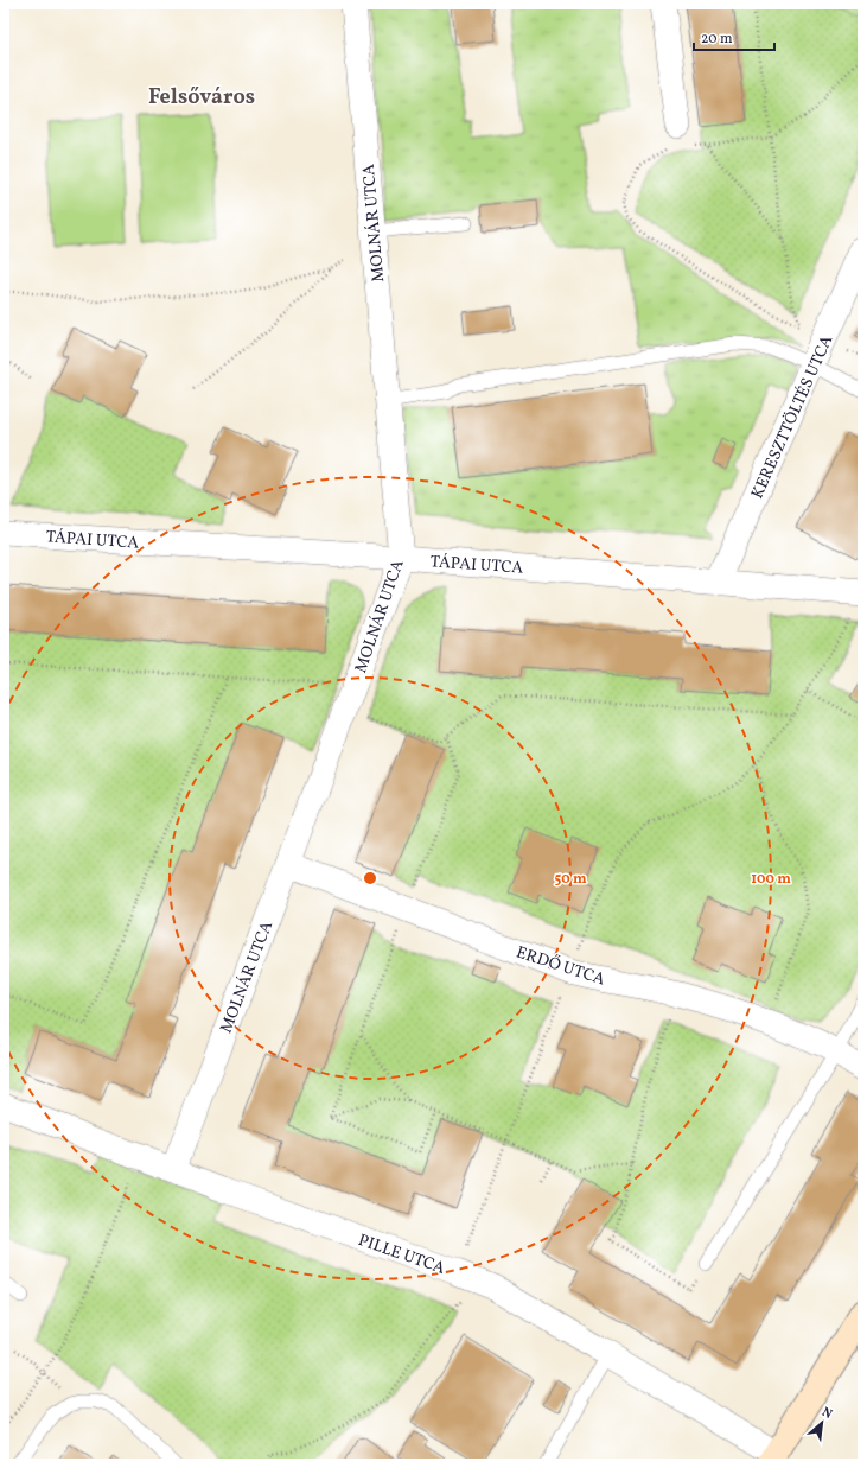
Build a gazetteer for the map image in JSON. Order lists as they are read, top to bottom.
{
  "streets": {
    "street": [
      "MOLNÁR UTCA",
      "KERESZTTÖLTÉS UTCA",
      "TÁPAI UTCA",
      "ERDŐ UTCA",
      "PILLE UTCA"
    ]
  },
  "crossings": [
    ["MOLNÁR UTCA", "TÁPAI UTCA"],
    ["MOLNÁR UTCA", "ERDŐ UTCA"],
    ["MOLNÁR UTCA", "PILLE UTCA"],
    ["KERESZTTÖLTÉS UTCA", "TÁPAI UTCA"]
  ],
  "districts": ["Felsőváros"],
  "scale_bar": "20 m",
  "north": "top right",
  "rings": ["50 m", "100 m"]
}
